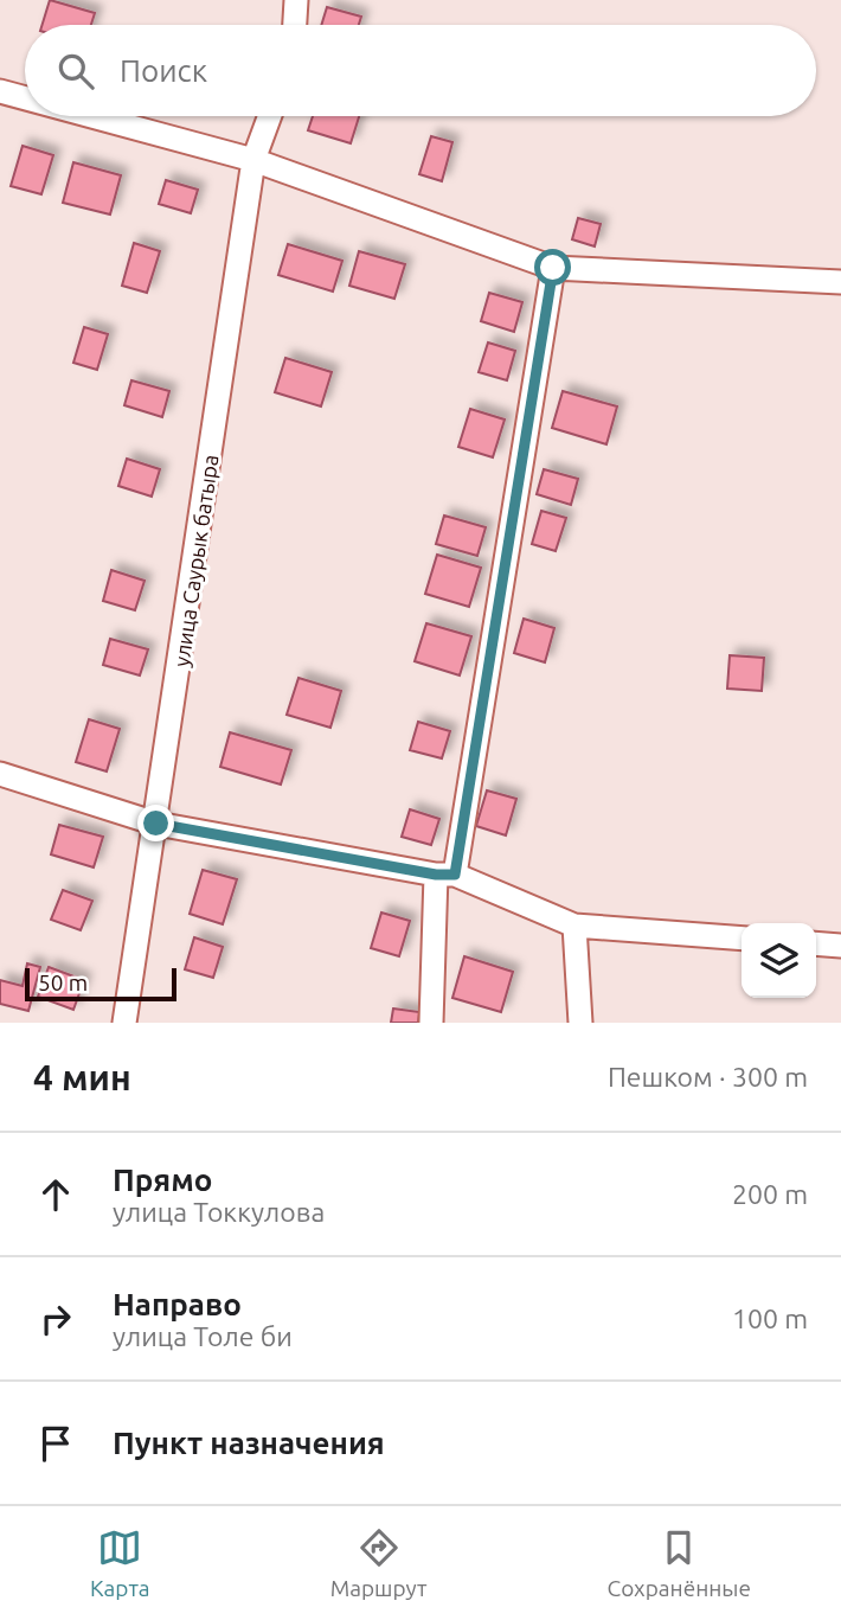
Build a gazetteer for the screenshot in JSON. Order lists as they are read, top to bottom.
{
  "streets": {
    "street": ["улица Саурык батыра"]
  },
  "scale_bar": "50 m",
  "page": {
    "search": "Поиск",
    "scale": "50 m",
    "heading": ["4 мин", "Пешком · 300 m"],
    "list": [
      ["Прямо", "улица Токкулова", "200 m"],
      ["Направо", "улица Толе би", "100 m"],
      "Пункт назначения"
    ],
    "nav": ["Карта", "Маршрут", "Сохранённые"]
  }
}
